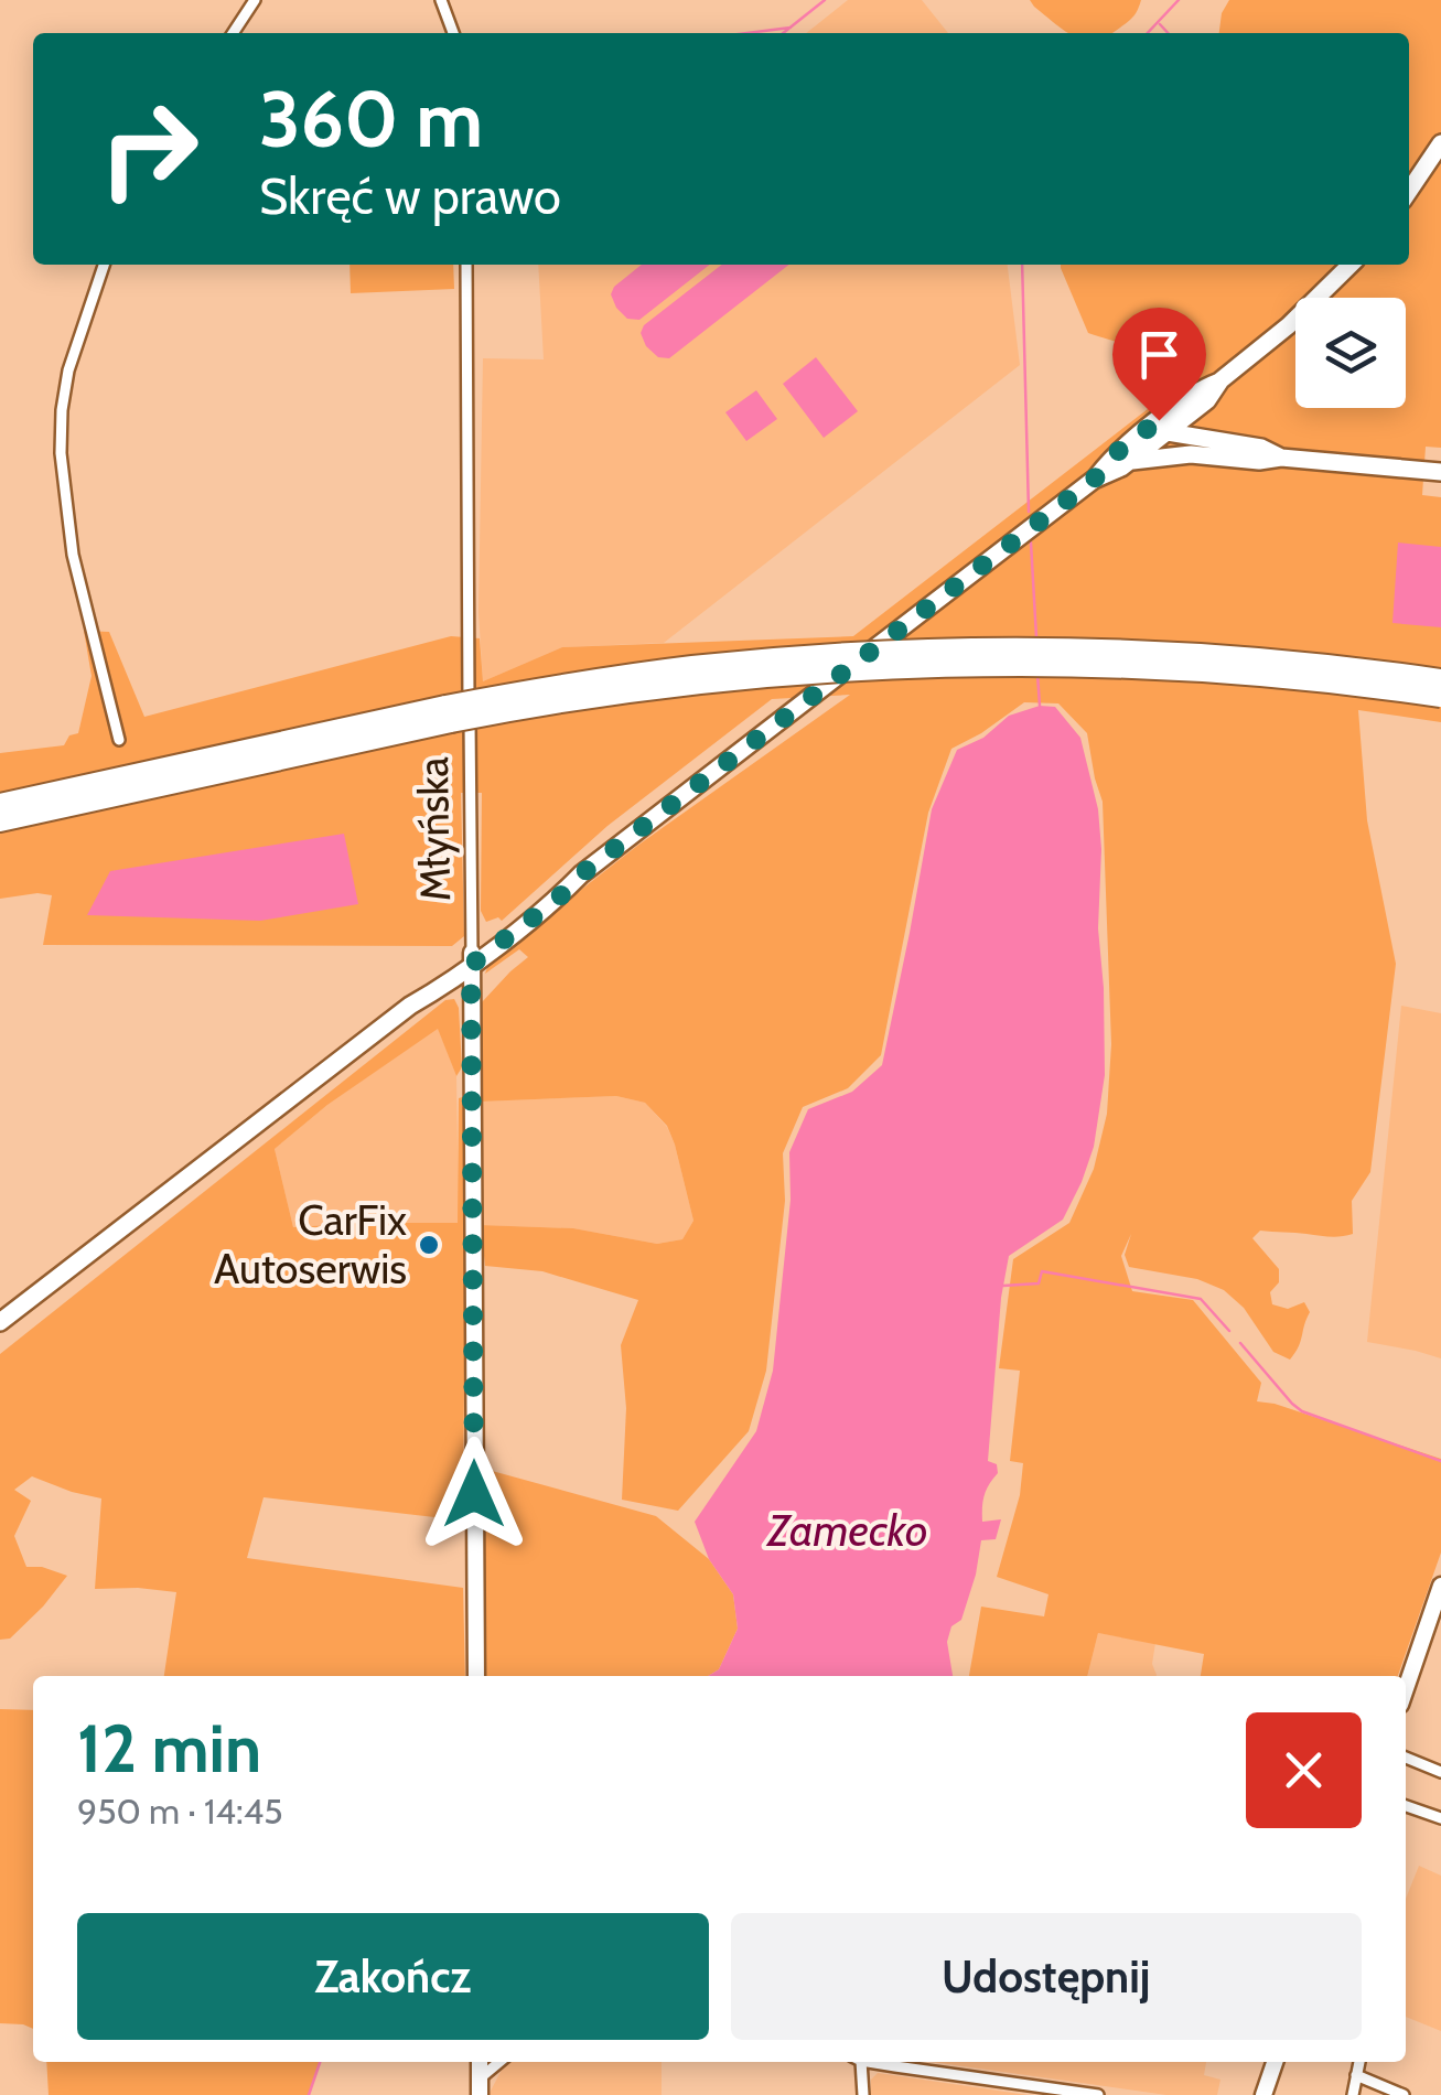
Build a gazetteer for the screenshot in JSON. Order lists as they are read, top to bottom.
{
  "streets": {
    "street": ["Młyńska"]
  },
  "water": ["Zamecko"],
  "places": ["CarFix Autoserwis"],
  "page": {
    "turn": ["360 m", "Skręć w prawo"],
    "heading": ["12 min", "950 m · 14:45"],
    "buttons": ["Zakończ", "Udostępnij"]
  }
}
